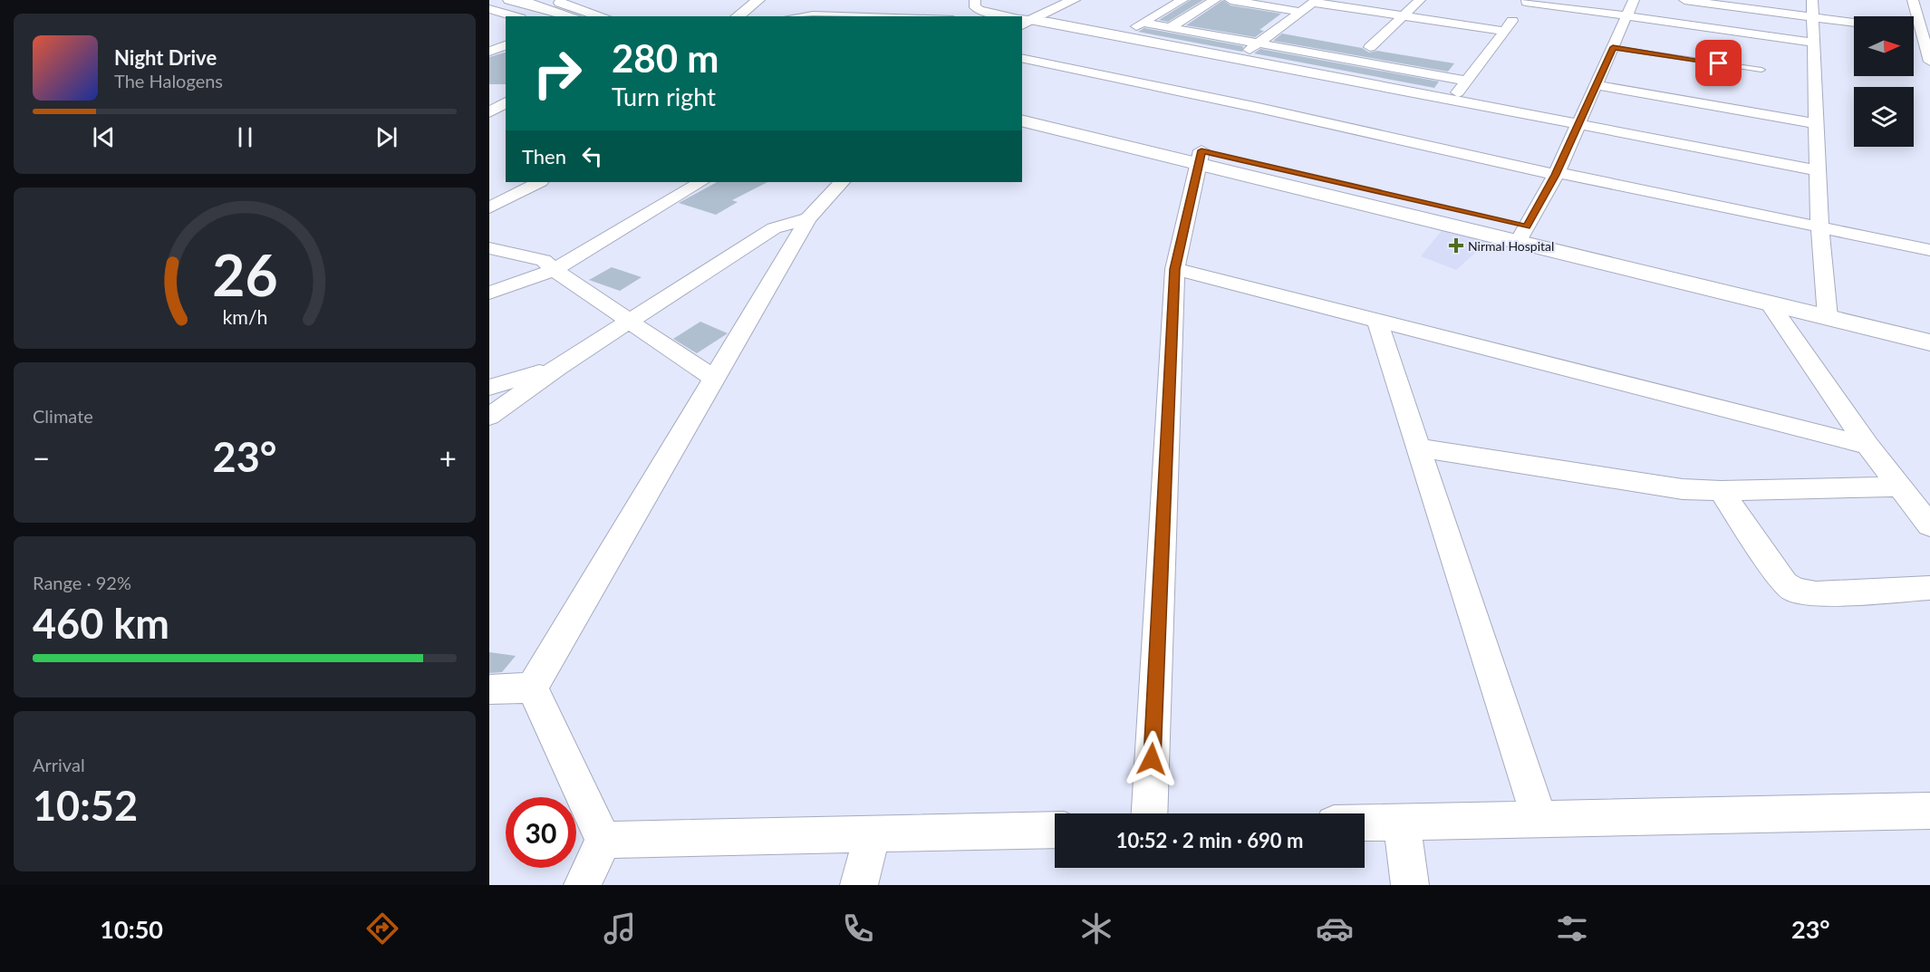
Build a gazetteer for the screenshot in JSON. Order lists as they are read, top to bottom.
{
  "places": {
    "health": ["Nirmal Hospital"]
  },
  "north": "right",
  "page": {
    "turn": ["280 m", "Turn right"],
    "song": ["Night Drive", "The Halogens"],
    "then": "Then",
    "tile": [
      "Climate",
      ["Range · 92%", "460 km"],
      ["Arrival", "10:52"]
    ],
    "heat": ["−", "23°", "+"],
    "limit": "30",
    "trip": "10:52 · 2 min · 690 m",
    "tabs": ["10:50", "23°"],
    "gauge": ["26", "km/h"]
  }
}
